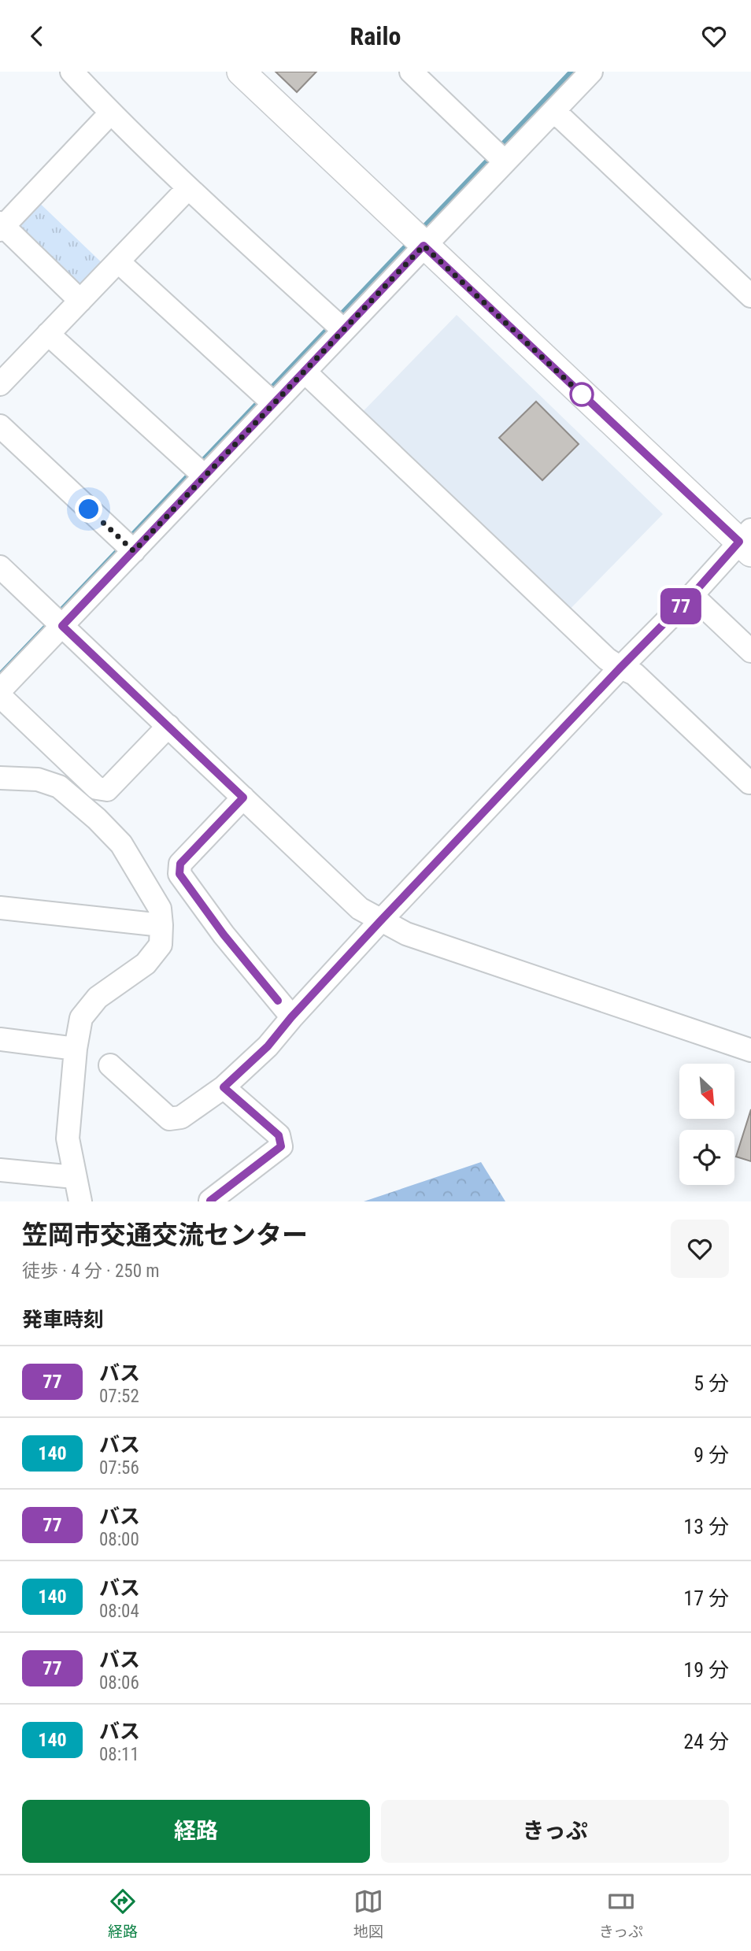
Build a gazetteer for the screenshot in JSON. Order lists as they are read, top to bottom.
{
  "lines": ["bus line 77"],
  "north": "bottom right",
  "page": {
    "header": "Railo",
    "on_map": "77",
    "heading": [
      ["笠岡市交通交流センター", "徒歩 · 4 分 · 250 m"],
      "発車時刻"
    ],
    "list": [
      {
        "mark": "77",
        "name": "バス",
        "note": "07:52",
        "value": "5 分"
      },
      {
        "mark": "140",
        "name": "バス",
        "note": "07:56",
        "value": "9 分"
      },
      {
        "mark": "77",
        "name": "バス",
        "note": "08:00",
        "value": "13 分"
      },
      {
        "mark": "140",
        "name": "バス",
        "note": "08:04",
        "value": "17 分"
      },
      {
        "mark": "77",
        "name": "バス",
        "note": "08:06",
        "value": "19 分"
      },
      {
        "mark": "140",
        "name": "バス",
        "note": "08:11",
        "value": "24 分"
      }
    ],
    "buttons": ["経路", "きっぷ"],
    "tabs": ["経路", "地図", "きっぷ"]
  }
}
